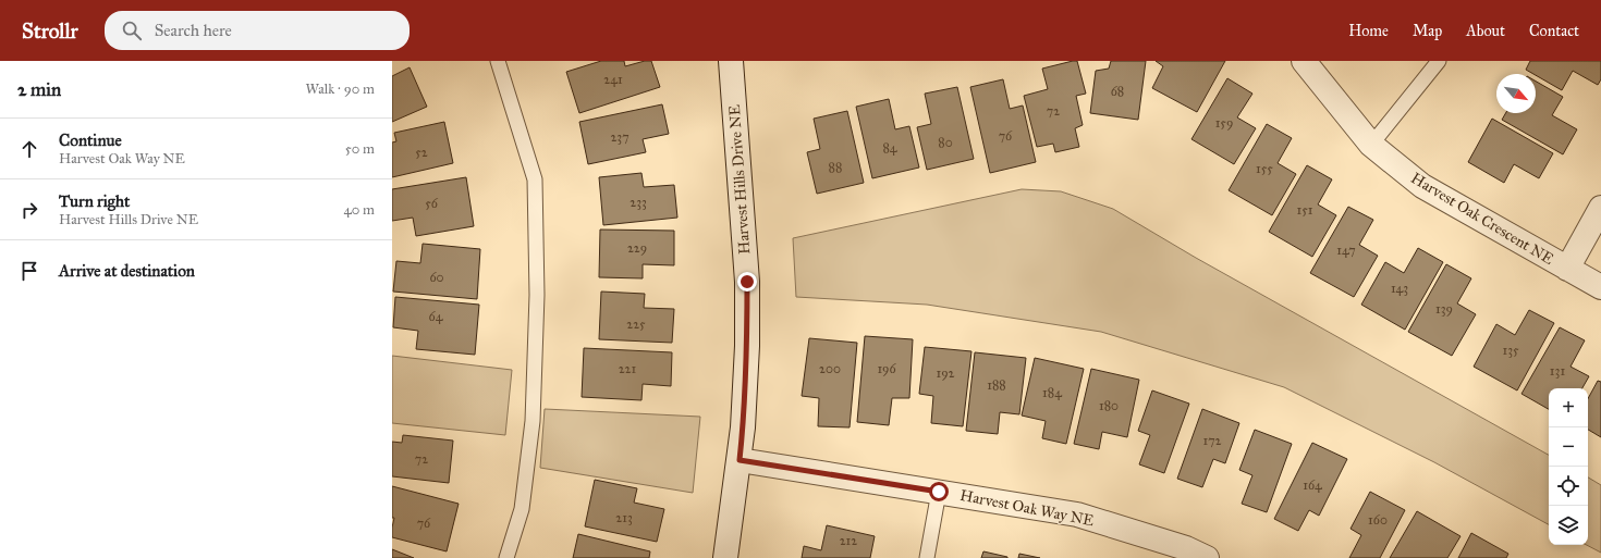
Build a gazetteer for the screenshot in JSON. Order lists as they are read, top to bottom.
{
  "streets": {
    "street": ["Harvest Hills Drive NE", "Harvest Oak Crescent NE", "Harvest Oak Way NE"]
  },
  "crossings": [
    ["Harvest Hills Drive NE", "Harvest Oak Way NE"]
  ],
  "house_numbers": [
    "241",
    "68",
    "72",
    "159",
    "76",
    "237",
    "80",
    "84",
    "52",
    "88",
    "155",
    "233",
    "56",
    "151",
    "229",
    "147",
    "60",
    "143",
    "139",
    "64",
    "225",
    "135",
    "221",
    "200",
    "196",
    "131",
    "192",
    "188",
    "184",
    "180",
    "172",
    "72",
    "164",
    "213",
    "160",
    "76",
    "212"
  ],
  "north": "bottom right",
  "page": {
    "header": "Strollr",
    "search": "Search here",
    "nav": [
      "Home",
      "Map",
      "About",
      "Contact"
    ],
    "heading": ["2 min", "Walk · 90 m"],
    "list": [
      ["Continue", "Harvest Oak Way NE", "50 m"],
      ["Turn right", "Harvest Hills Drive NE", "40 m"],
      "Arrive at destination"
    ],
    "map_buttons": ["+", "−"]
  }
}
